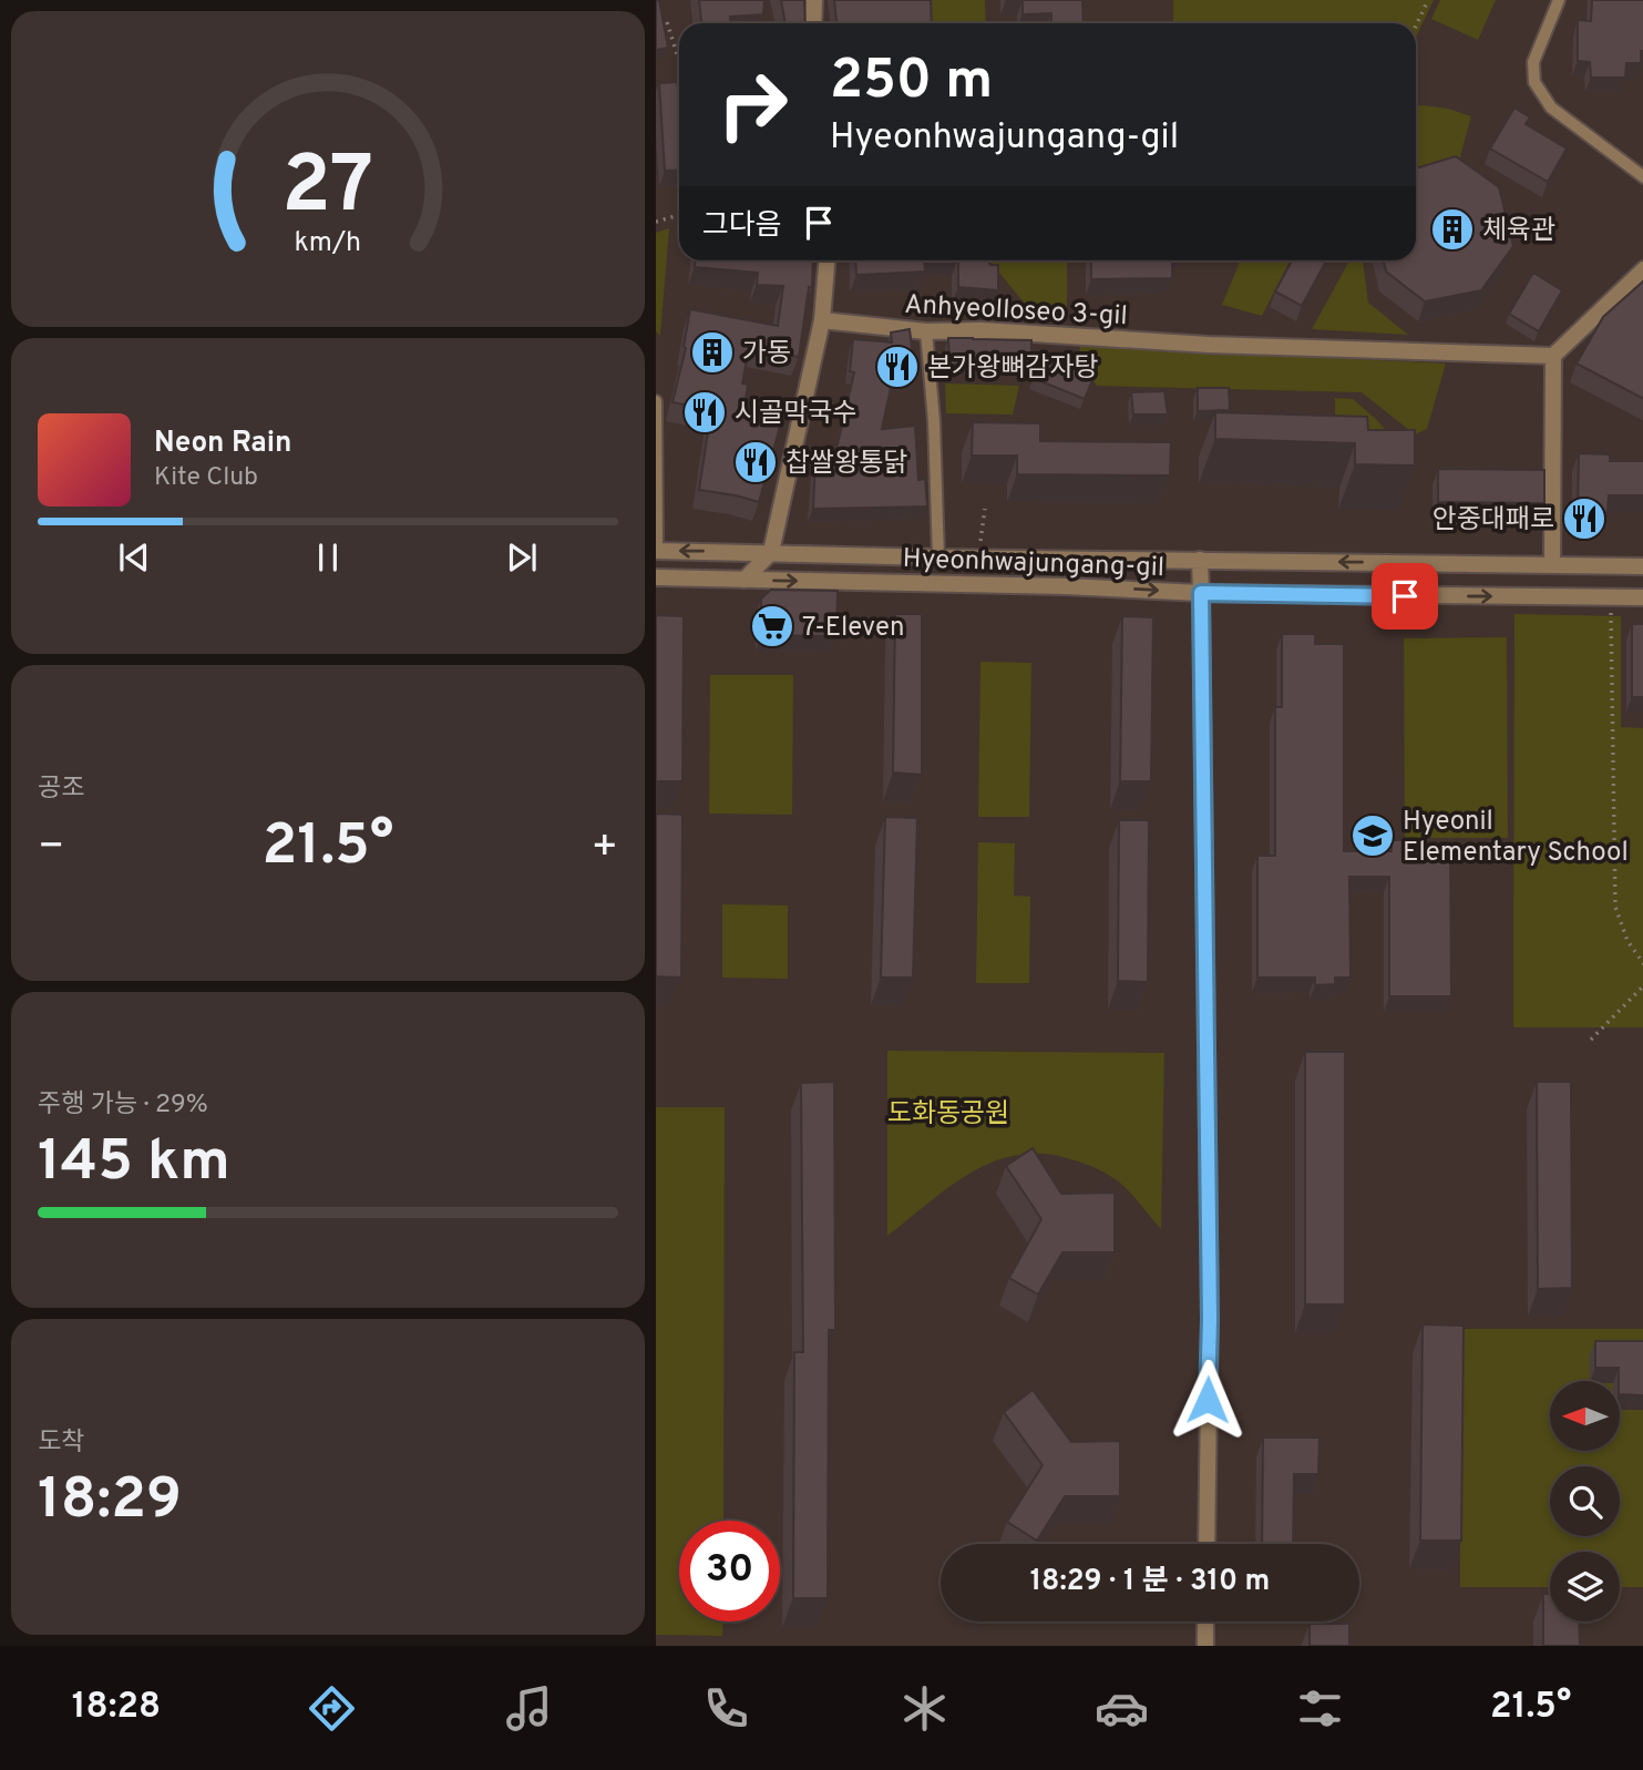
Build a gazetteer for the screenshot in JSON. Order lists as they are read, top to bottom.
{
  "streets": {
    "street": ["Anhyeolloseo 3-gil", "Hyeonhwajungang-gil"]
  },
  "parks": ["도화동공원"],
  "places": {
    "building": ["체육관", "가동"],
    "restaurant": [
      "본가왕뼈감자탕",
      "시골막국수",
      "찹쌀왕통닭",
      "안중대패로"
    ],
    "supermarket": ["7-Eleven"],
    "school or university": ["Hyeonil Elementary School"]
  },
  "north": "left",
  "page": {
    "turn": ["250 m", "Hyeonhwajungang-gil"],
    "then": "그다음",
    "song": ["Neon Rain", "Kite Club"],
    "tile": [
      "공조",
      ["주행 가능 · 29%", "145 km"],
      ["도착", "18:29"]
    ],
    "heat": ["−", "21.5°", "+"],
    "limit": "30",
    "trip": "18:29 · 1 분 · 310 m",
    "tabs": ["18:28", "21.5°"],
    "gauge": ["27", "km/h"]
  }
}
